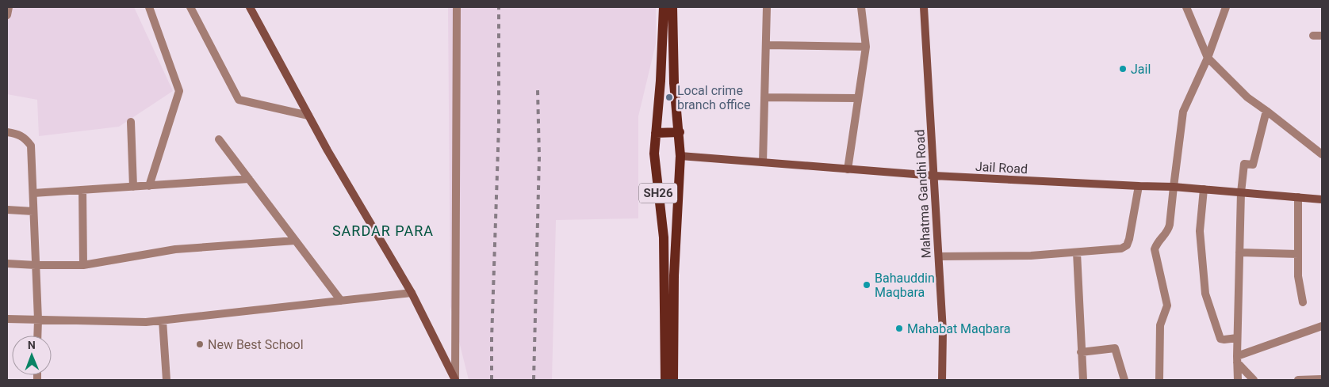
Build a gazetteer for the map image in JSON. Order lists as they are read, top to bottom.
{
  "streets": {
    "main road": ["SH26"],
    "street": ["Jail Road", "Mahatma Gandhi Road"]
  },
  "crossings": [
    ["Jail Road", "SH26"],
    ["Jail Road", "Mahatma Gandhi Road"]
  ],
  "districts": ["SARDAR PARA"],
  "places": [
    "Jail",
    "Local crime branch office",
    "Bahauddin Maqbara",
    "Mahabat Maqbara",
    "New Best School"
  ],
  "north": "top"
}
